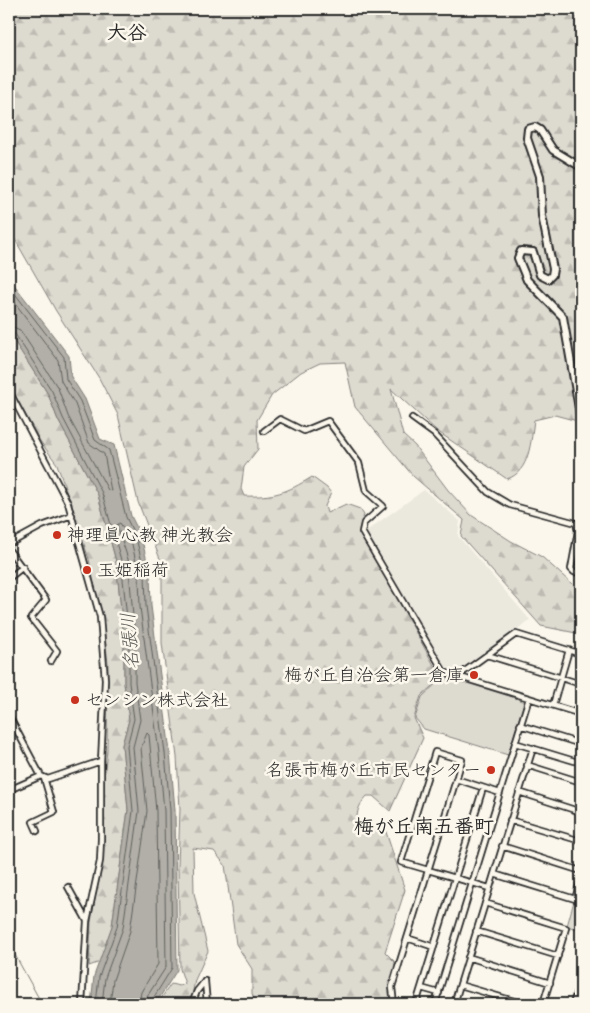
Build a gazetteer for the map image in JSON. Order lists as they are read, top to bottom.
{
  "districts": ["大谷", "梅が丘南五番町"],
  "water": ["名張川"],
  "places": [
    "神理眞心教 神光教会",
    "玉姫稲荷",
    "梅が丘自治会第一倉庫",
    "センシン株式会社",
    "名張市梅が丘市民センター"
  ]
}
